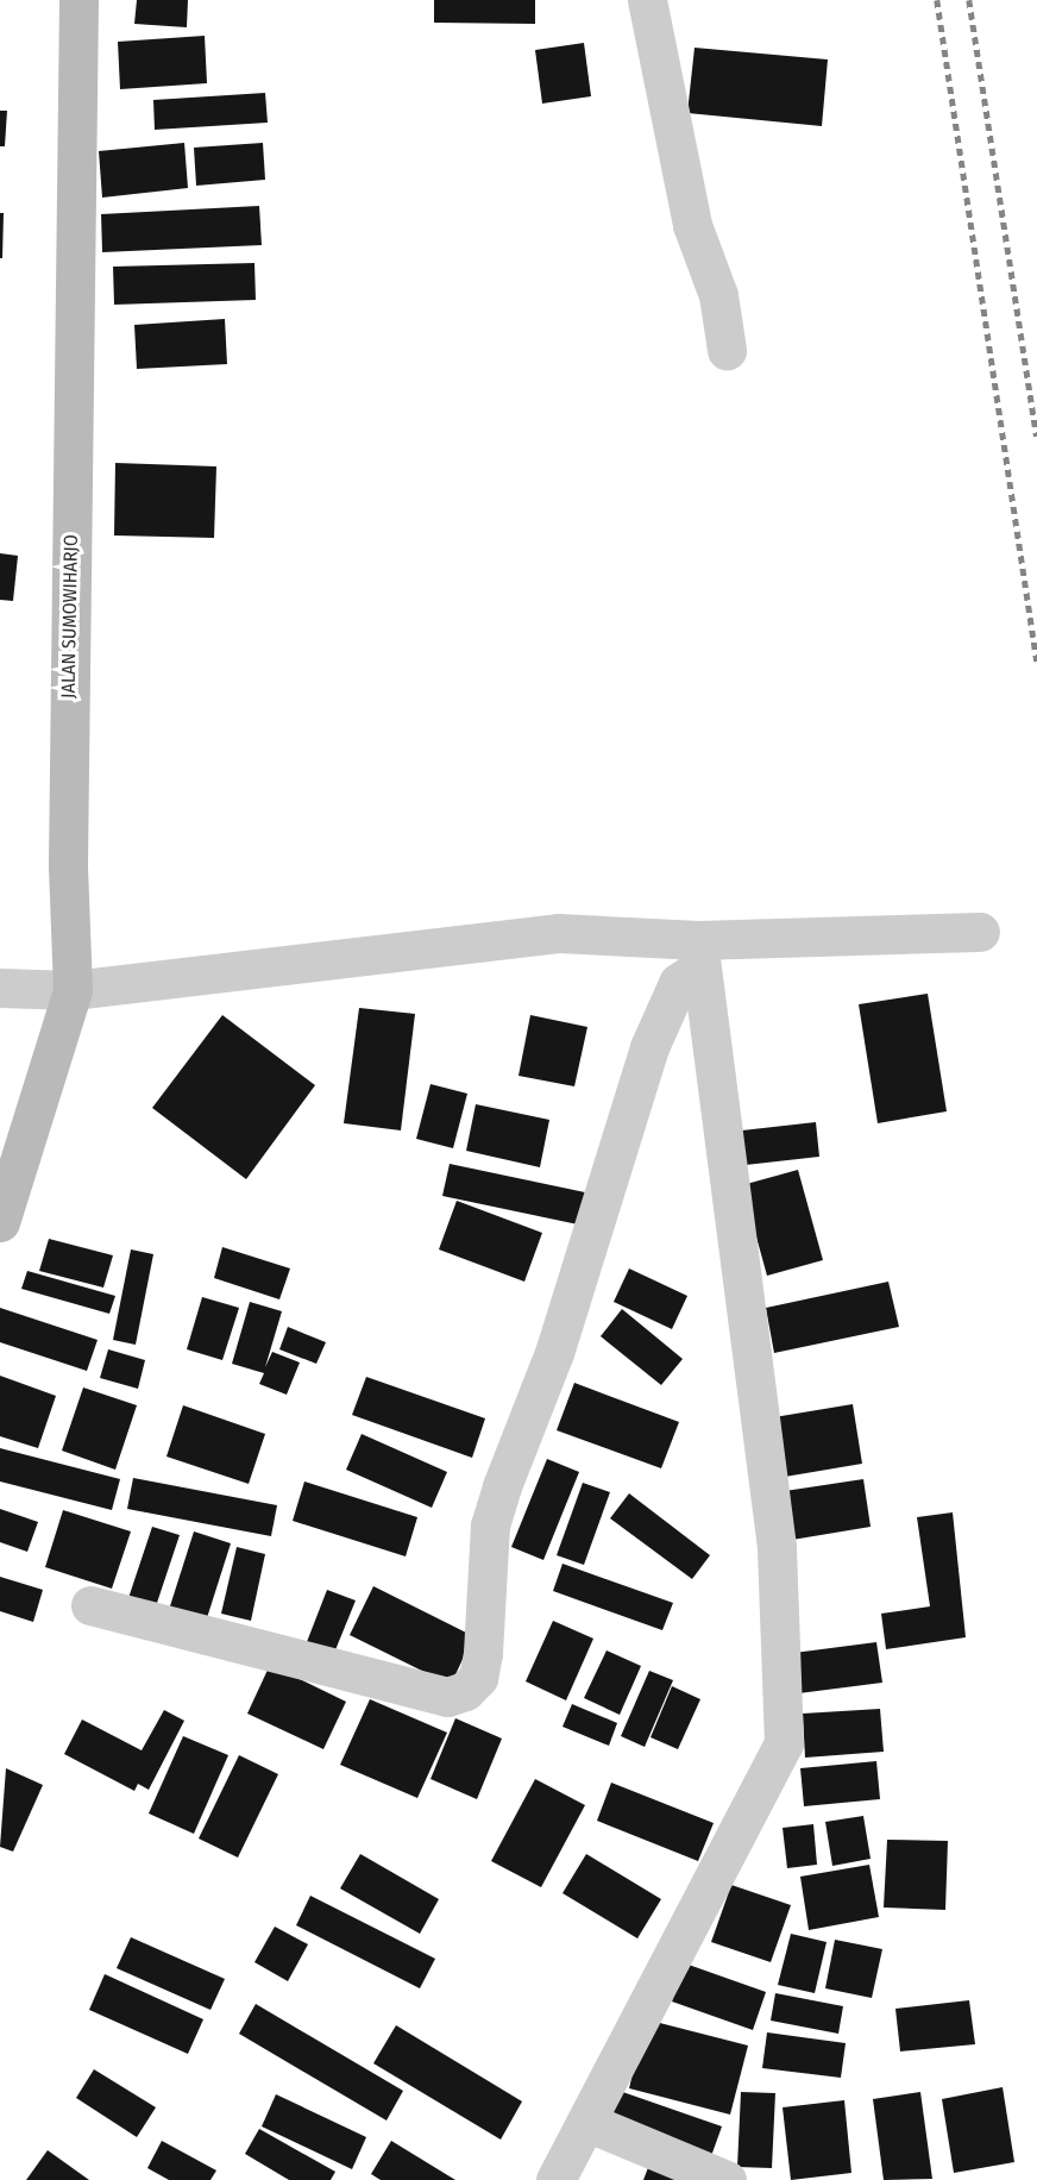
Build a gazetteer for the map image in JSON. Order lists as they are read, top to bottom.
{
  "streets": {
    "street": ["JALAN SUMOWIHARJO"]
  }
}
